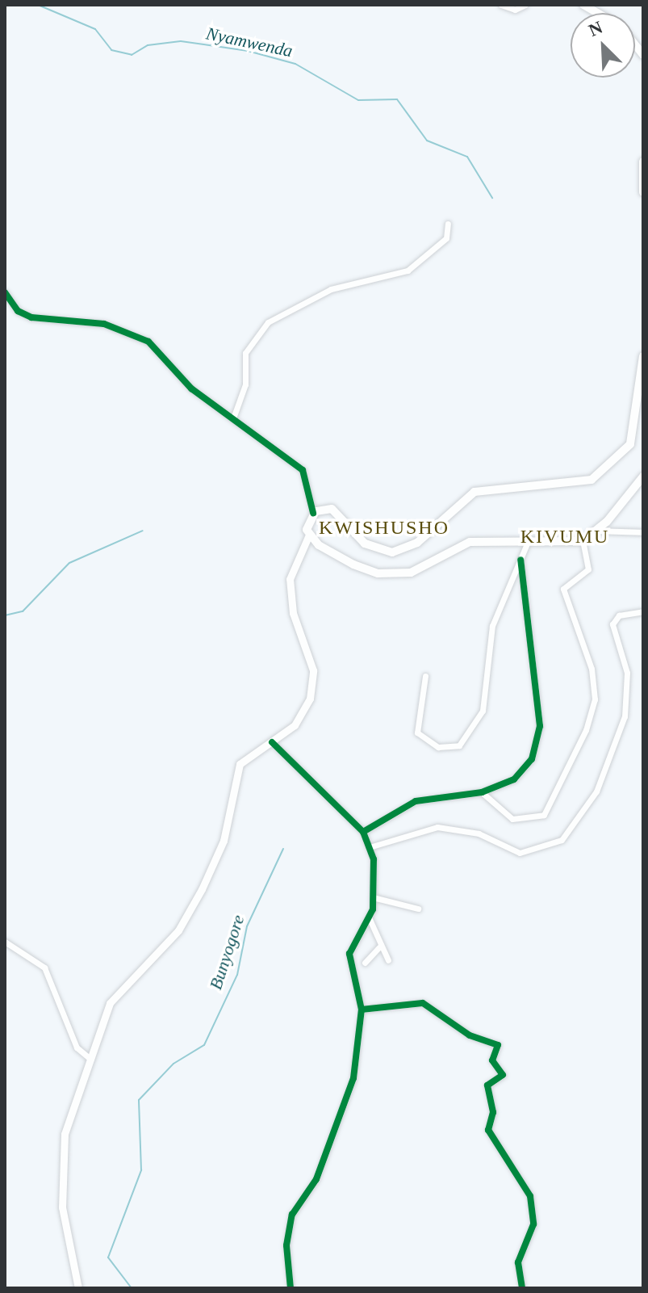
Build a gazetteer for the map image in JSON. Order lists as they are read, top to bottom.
{
  "districts": ["KWISHUSHO", "KIVUMU"],
  "water": ["Nyamwenda", "Bunyogore"],
  "north": "top left"
}
